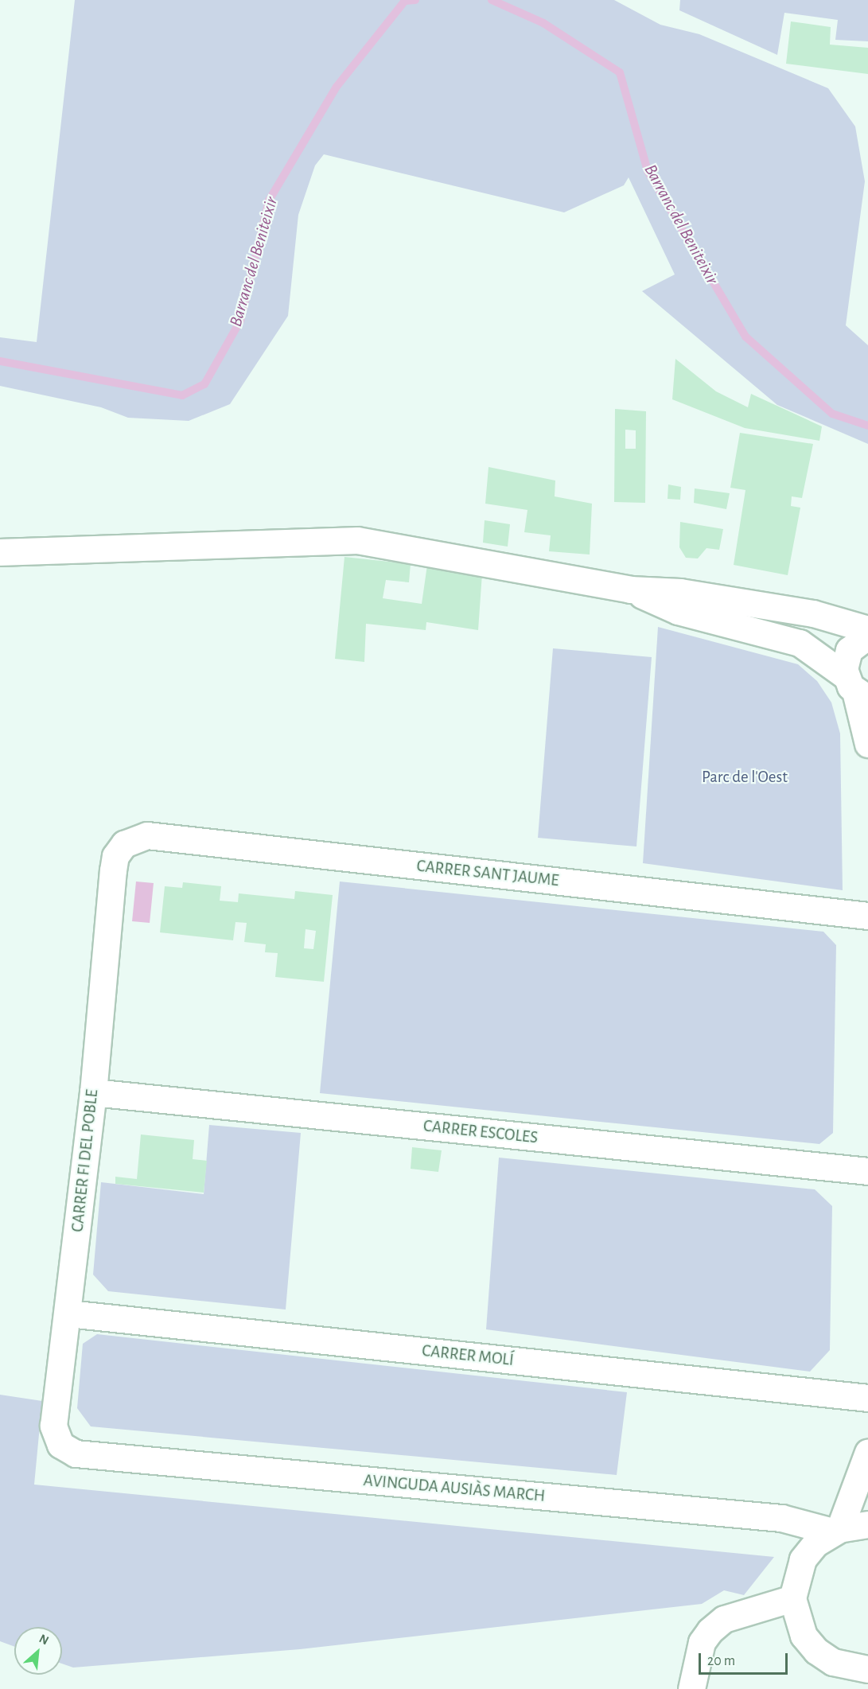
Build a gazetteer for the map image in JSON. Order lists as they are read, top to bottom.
{
  "streets": {
    "street": [
      "CARRER SANT JAUME",
      "CARRER ESCOLES",
      "CARRER FI DEL POBLE",
      "CARRER MOLÍ",
      "AVINGUDA AUSIÀS MARCH"
    ]
  },
  "crossings": [
    ["CARRER SANT JAUME", "CARRER FI DEL POBLE"],
    ["CARRER ESCOLES", "CARRER FI DEL POBLE"],
    ["CARRER FI DEL POBLE", "CARRER MOLÍ"],
    ["CARRER FI DEL POBLE", "AVINGUDA AUSIÀS MARCH"]
  ],
  "water": ["Barranc del Beniteixir"],
  "parks": ["Parc de l'Oest"],
  "scale_bar": "20 m",
  "north": "top right"
}
